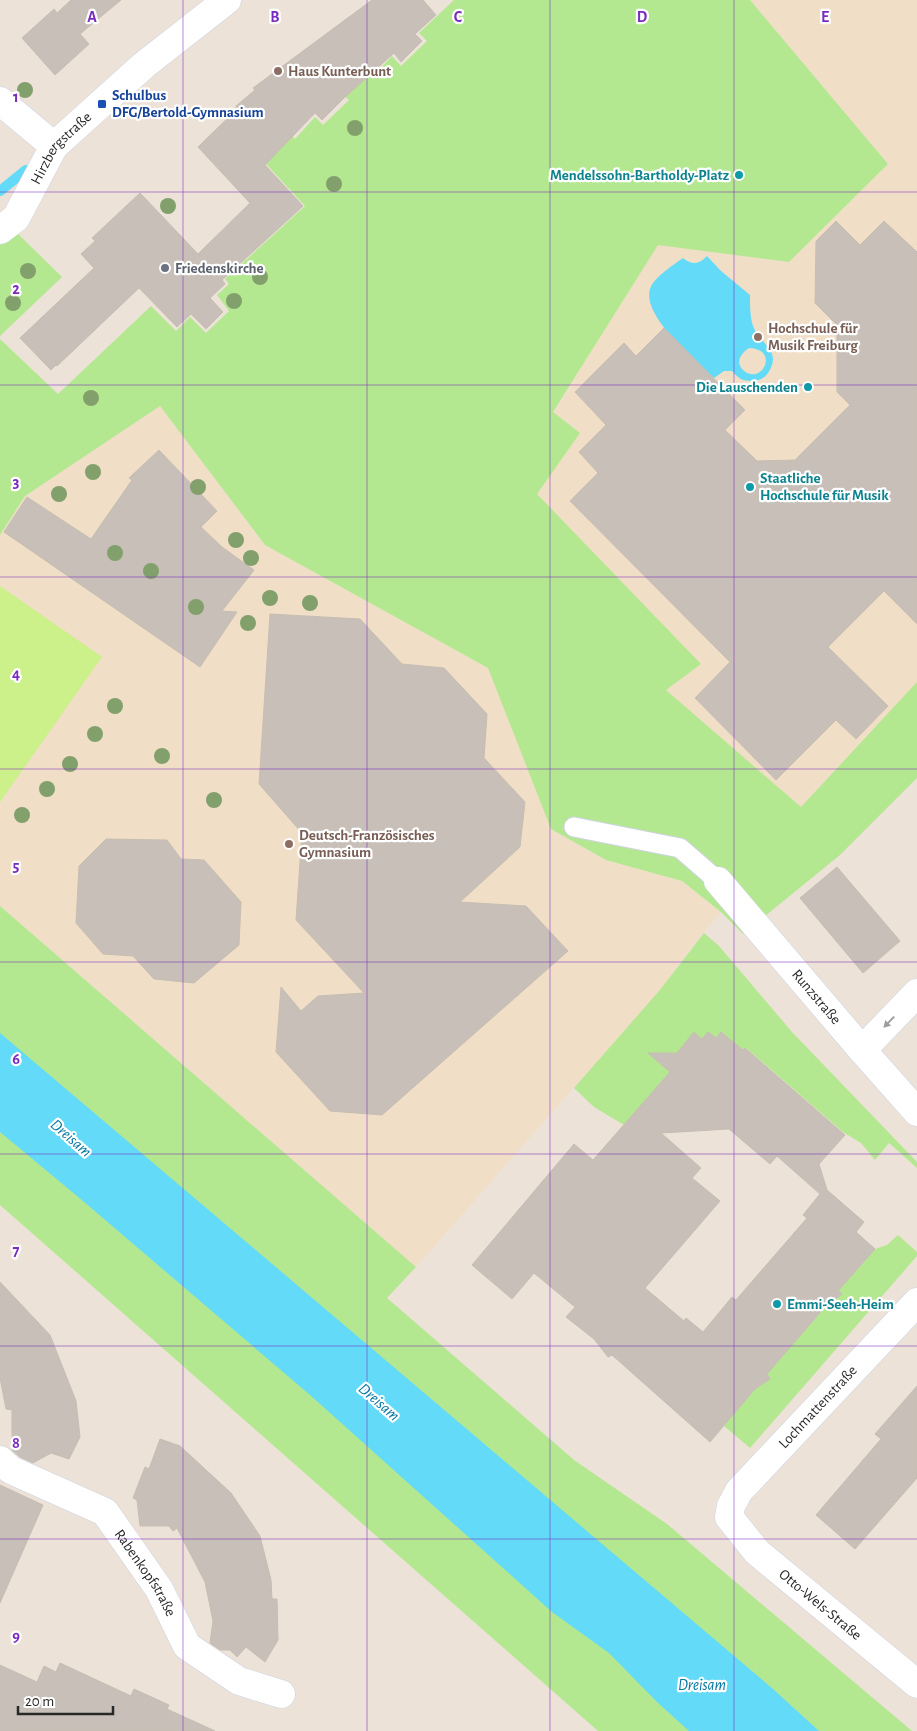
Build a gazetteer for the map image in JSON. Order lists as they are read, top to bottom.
{
  "streets": {
    "street": [
      "Hirzbergstraße",
      "Runzstraße",
      "Lochmattenstraße",
      "Rabenkopfstraße",
      "Otto-Wels-Straße"
    ]
  },
  "crossings": [
    ["Lochmattenstraße", "Otto-Wels-Straße"]
  ],
  "water": ["Dreisam"],
  "places": {
    "other": [
      "Haus Kunterbunt",
      "Mendelssohn-Bartholdy-Platz",
      "Friedenskirche",
      "Hochschule für Musik Freiburg",
      "Die Lauschenden",
      "Staatliche Hochschule für Musik",
      "Deutsch-Französisches Gymnasium",
      "Emmi-Seeh-Heim"
    ],
    "transit": ["Schulbus DFG/Bertold-Gymnasium"]
  },
  "scale_bar": "20 m",
  "grid": {
    "columns": [
      "A",
      "B",
      "C",
      "D",
      "E"
    ],
    "rows": [
      "1",
      "2",
      "3",
      "4",
      "5",
      "6",
      "7",
      "8",
      "9"
    ]
  }
}
